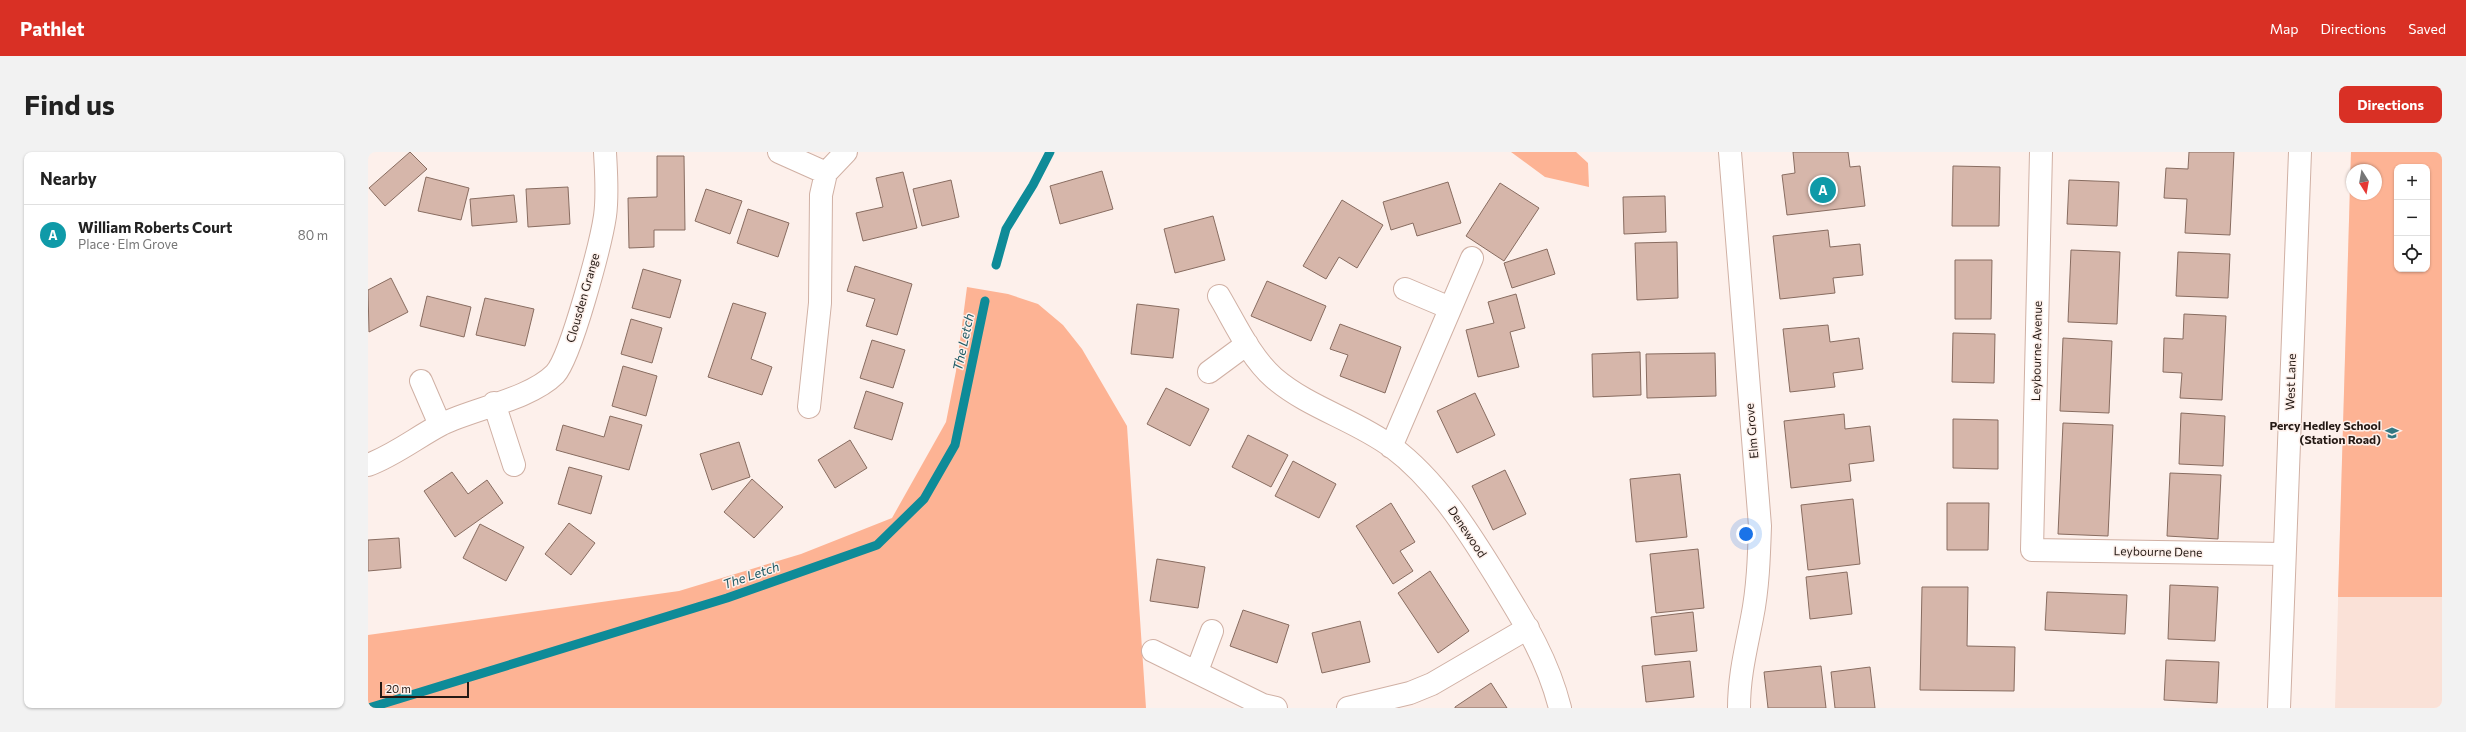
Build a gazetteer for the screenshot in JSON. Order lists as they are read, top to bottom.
{
  "streets": {
    "street": [
      "Clousden Grange",
      "Leybourne Avenue",
      "West Lane",
      "Elm Grove",
      "Denewood",
      "Leybourne Dene"
    ]
  },
  "crossings": [
    ["Leybourne Avenue", "Leybourne Dene"],
    ["West Lane", "Leybourne Dene"]
  ],
  "water": ["The Letch"],
  "places": {
    "school or university": ["Percy Hedley School (Station Road)"]
  },
  "scale_bar": "20 m",
  "north": "bottom",
  "page": {
    "header": "Pathlet",
    "nav": ["Map", "Directions", "Saved"],
    "buttons": "Directions",
    "title": "Find us",
    "heading": "Nearby",
    "map_buttons": ["+", "−"],
    "pins": "A",
    "list": [
      {
        "mark": "A",
        "name": "William Roberts Court",
        "note": "Place · Elm Grove",
        "value": "80 m"
      }
    ],
    "scale": "20 m"
  }
}
